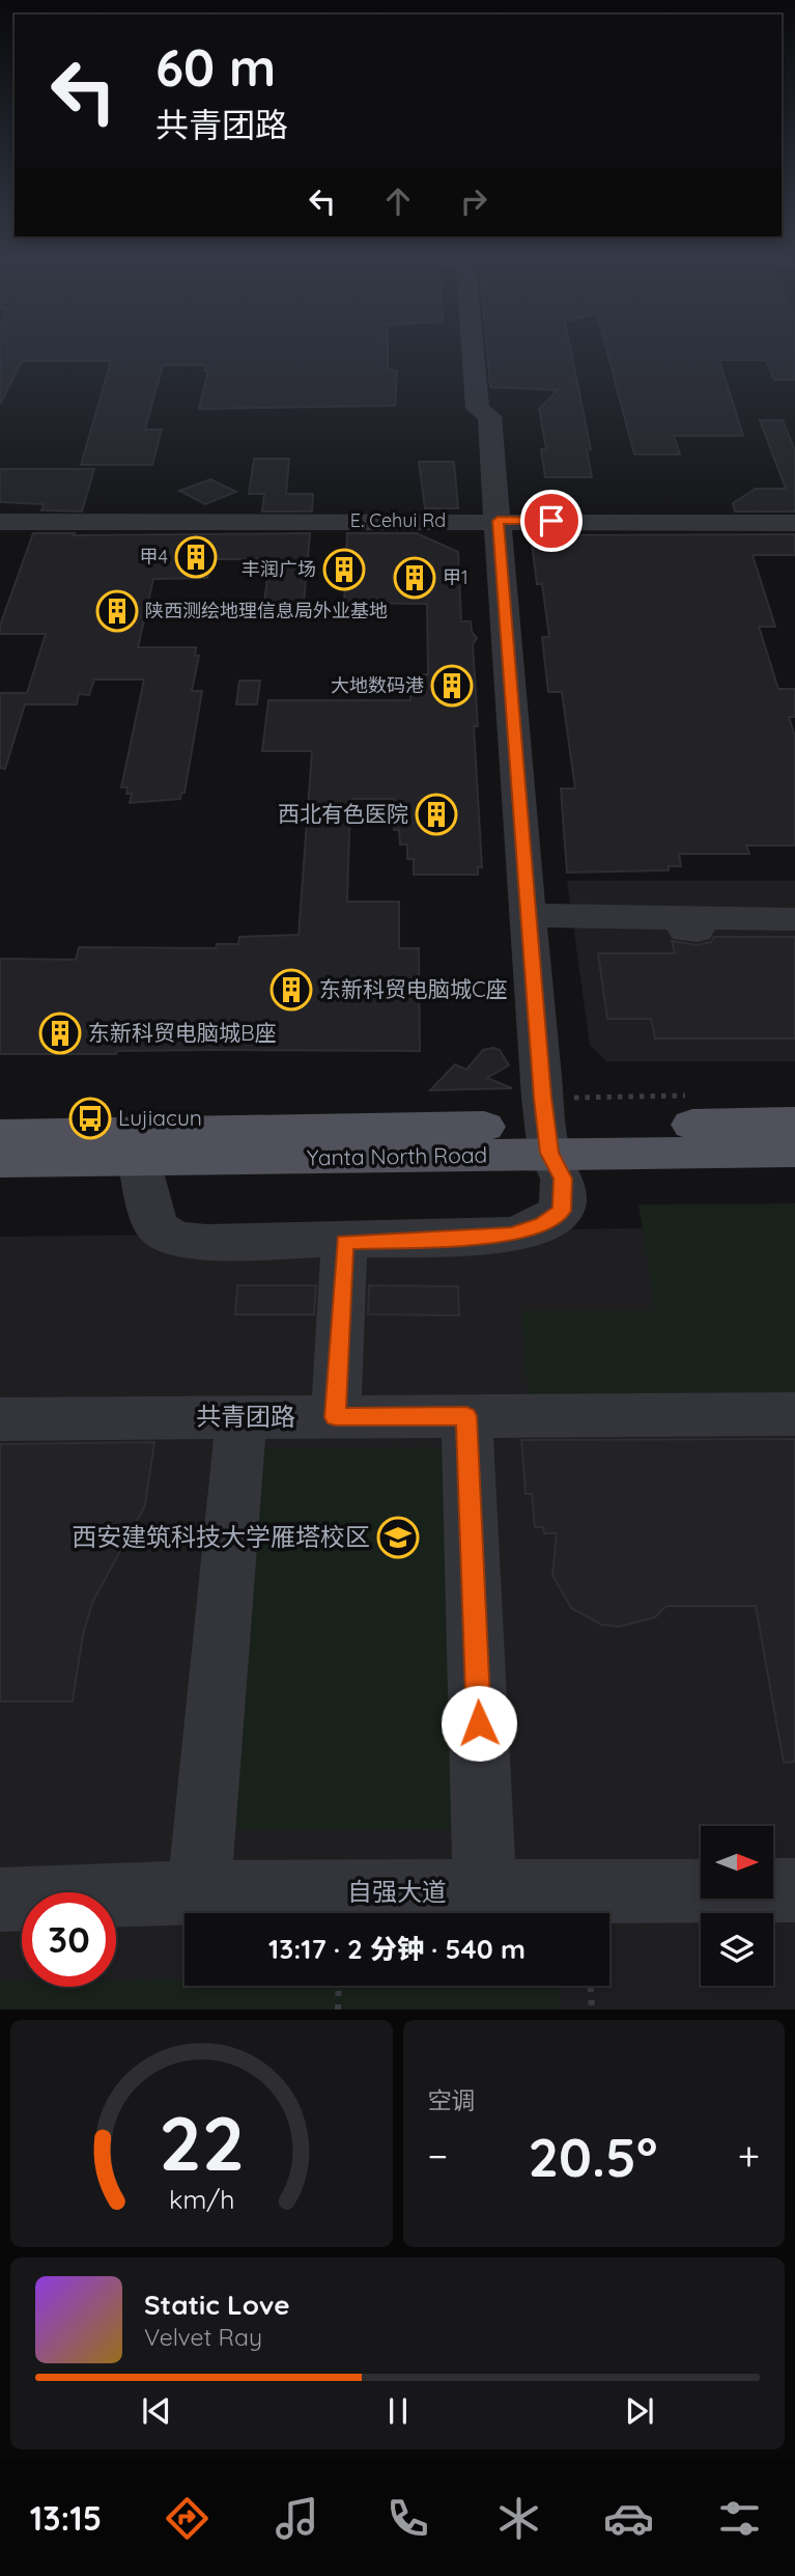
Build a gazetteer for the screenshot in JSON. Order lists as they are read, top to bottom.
{
  "streets": {
    "main road": ["Yanta North Road"],
    "street": ["E. Cehui Rd", "共青团路", "自强大道"]
  },
  "places": {
    "building": [
      "甲4",
      "丰润广场",
      "甲1",
      "陕西测绘地理信息局外业基地",
      "大地数码港",
      "西北有色医院",
      "东新科贸电脑城C座",
      "东新科贸电脑城B座"
    ],
    "bus stop": ["Lujiacun"],
    "school or university": ["西安建筑科技大学雁塔校区"]
  },
  "north": "right",
  "page": {
    "turn": ["60 m", "共青团路"],
    "limit": "30",
    "trip": "13:17 · 2 分钟 · 540 m",
    "tile": "空调",
    "heat": ["−", "20.5°", "+"],
    "song": ["Static Love", "Velvet Ray"],
    "tabs": "13:15",
    "gauge": ["22", "km/h"]
  }
}
